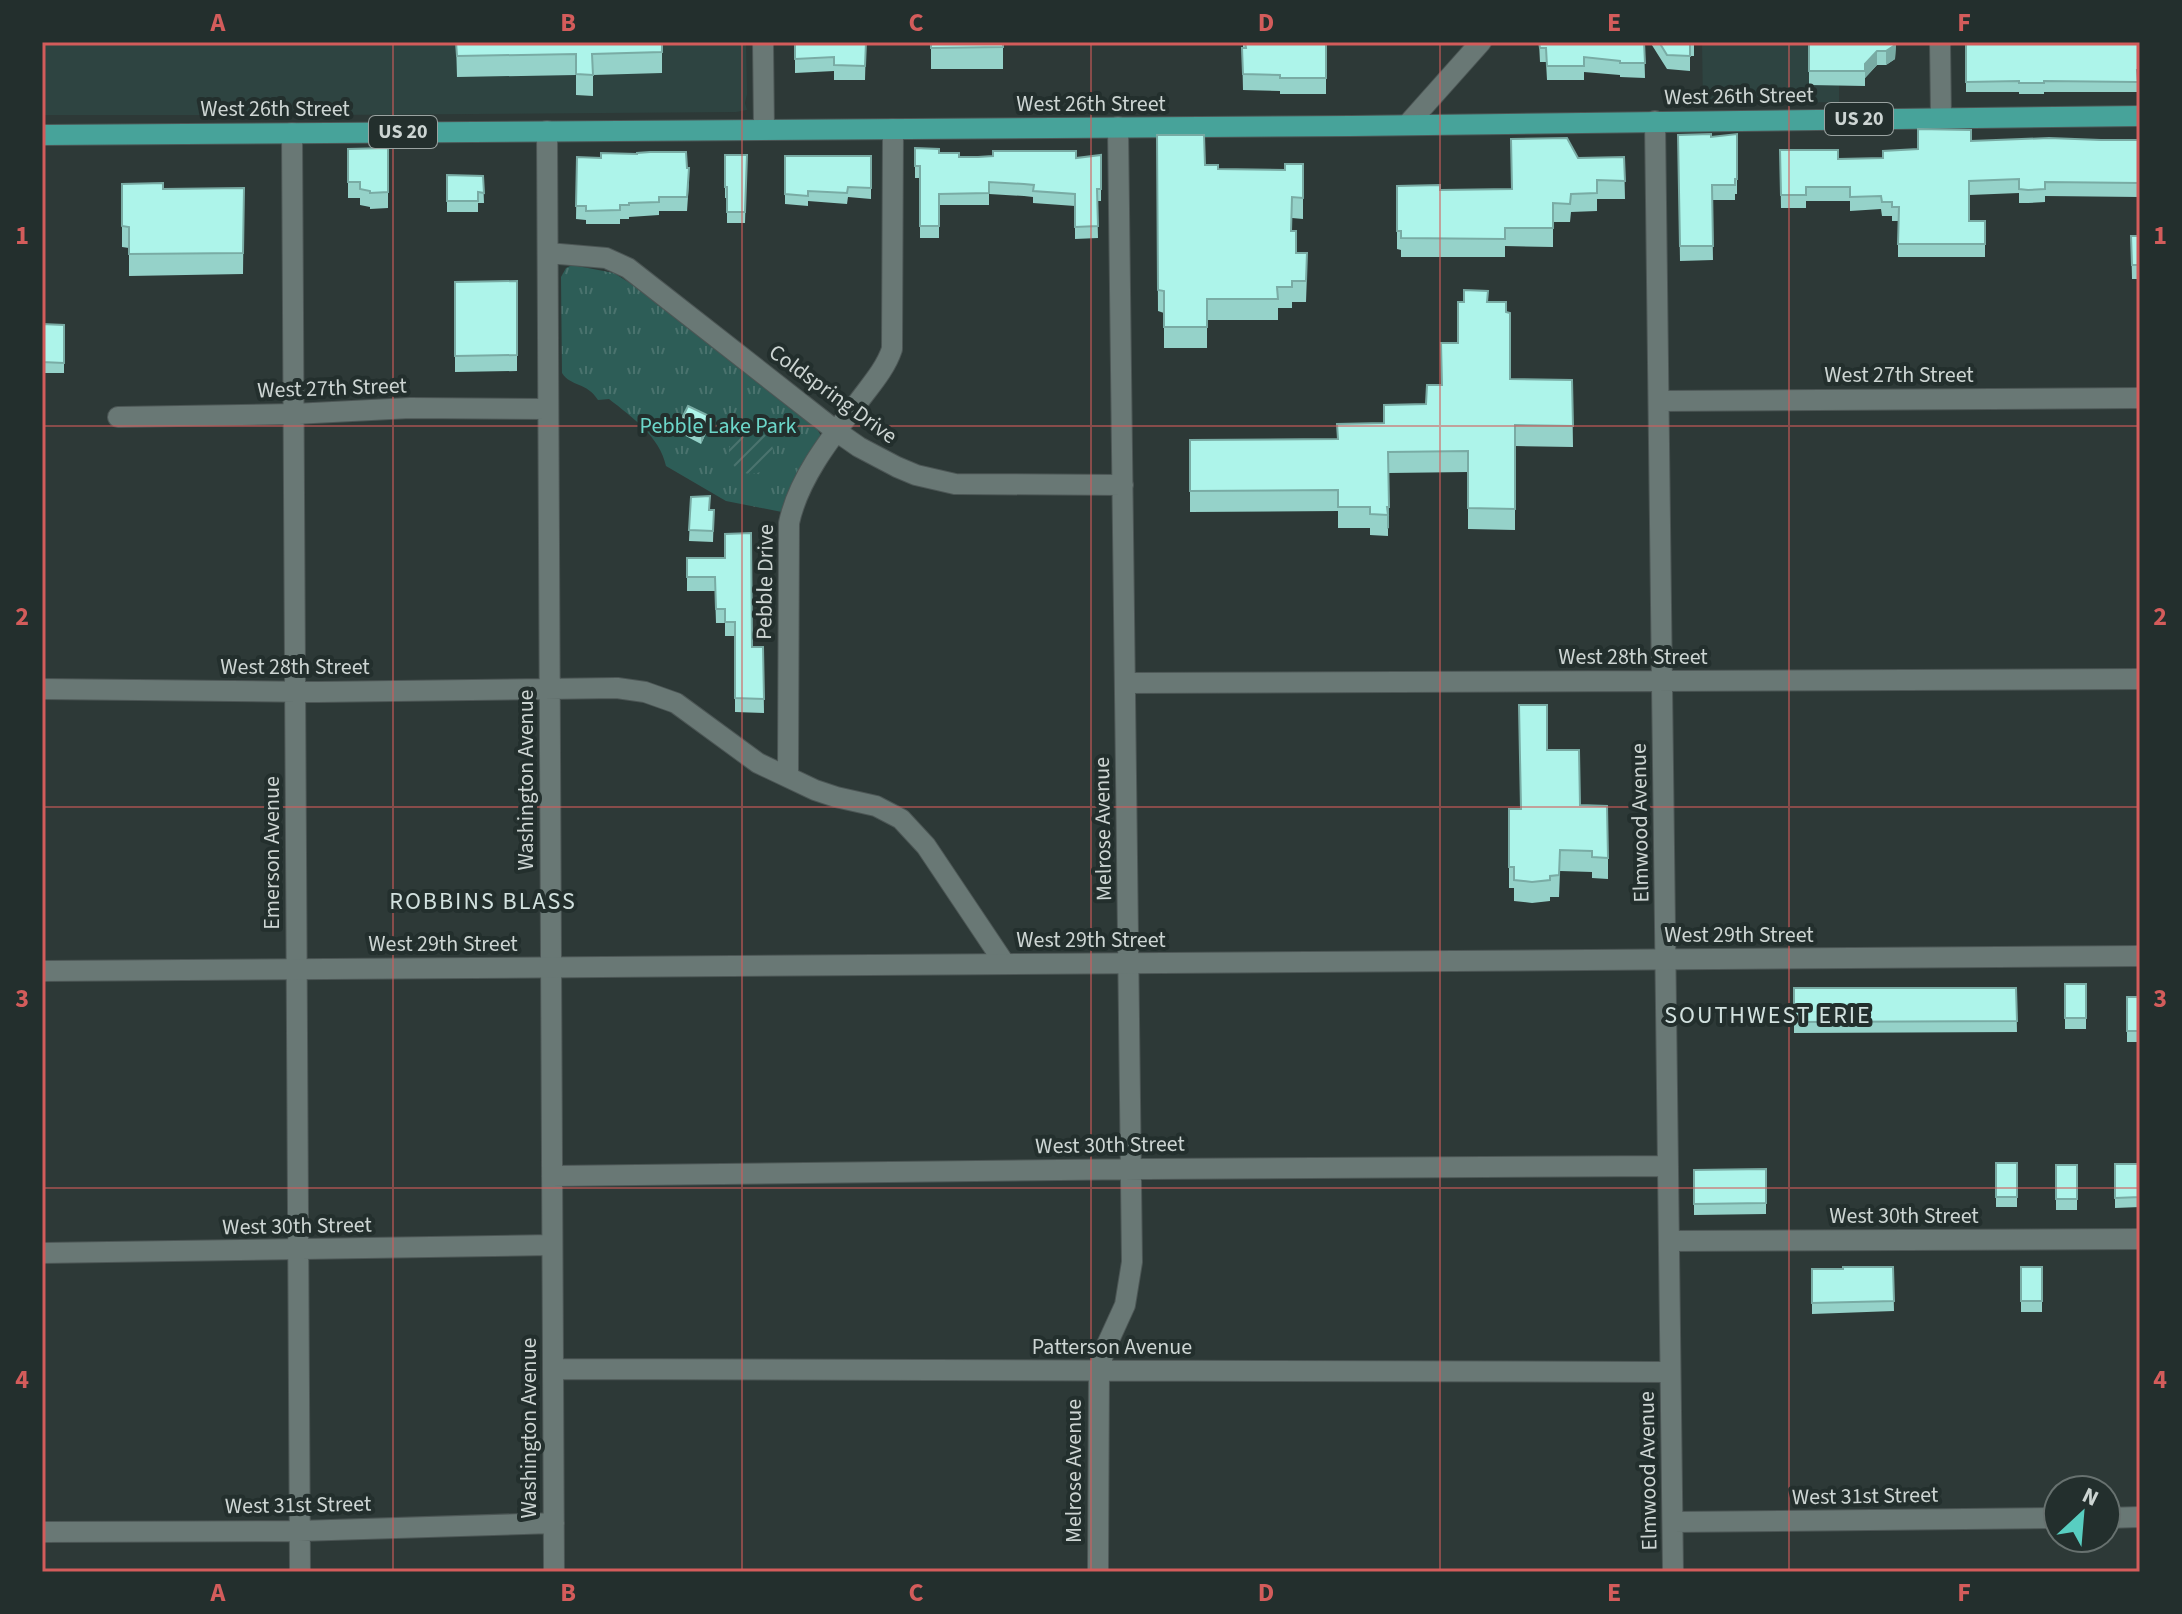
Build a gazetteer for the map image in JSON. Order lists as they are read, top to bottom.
{
  "streets": {
    "main road": ["West 26th Street", "US 20"],
    "street": [
      "West 27th Street",
      "Coldspring Drive",
      "Pebble Drive",
      "West 28th Street",
      "Washington Avenue",
      "Elmwood Avenue",
      "Melrose Avenue",
      "Emerson Avenue",
      "West 29th Street",
      "West 30th Street",
      "Patterson Avenue",
      "West 31st Street"
    ]
  },
  "crossings": [
    ["West 26th Street", "Pebble Drive"],
    ["West 26th Street", "Washington Avenue"],
    ["West 26th Street", "Elmwood Avenue"],
    ["West 26th Street", "Melrose Avenue"],
    ["West 26th Street", "Emerson Avenue"],
    ["West 27th Street", "Washington Avenue"],
    ["West 27th Street", "Elmwood Avenue"],
    ["West 27th Street", "Emerson Avenue"],
    ["Coldspring Drive", "Pebble Drive"],
    ["Coldspring Drive", "Washington Avenue"],
    ["Coldspring Drive", "Melrose Avenue"],
    ["Pebble Drive", "West 28th Street"],
    ["West 28th Street", "Washington Avenue"],
    ["West 28th Street", "Elmwood Avenue"],
    ["West 28th Street", "Melrose Avenue"],
    ["West 28th Street", "Emerson Avenue"],
    ["West 28th Street", "West 29th Street"],
    ["Washington Avenue", "West 29th Street"],
    ["Washington Avenue", "West 30th Street"],
    ["Washington Avenue", "Patterson Avenue"],
    ["Washington Avenue", "West 31st Street"],
    ["Elmwood Avenue", "West 29th Street"],
    ["Elmwood Avenue", "West 30th Street"],
    ["Elmwood Avenue", "Patterson Avenue"],
    ["Elmwood Avenue", "West 31st Street"],
    ["Melrose Avenue", "West 29th Street"],
    ["Melrose Avenue", "West 30th Street"],
    ["Melrose Avenue", "Patterson Avenue"],
    ["Emerson Avenue", "West 29th Street"],
    ["Emerson Avenue", "West 30th Street"],
    ["Emerson Avenue", "West 31st Street"]
  ],
  "districts": ["ROBBINS BLASS", "SOUTHWEST ERIE"],
  "parks": ["Pebble Lake Park"],
  "north": "top right",
  "grid": {
    "columns": [
      "A",
      "B",
      "C",
      "D",
      "E",
      "F"
    ],
    "rows": [
      "1",
      "2",
      "3",
      "4"
    ]
  }
}
